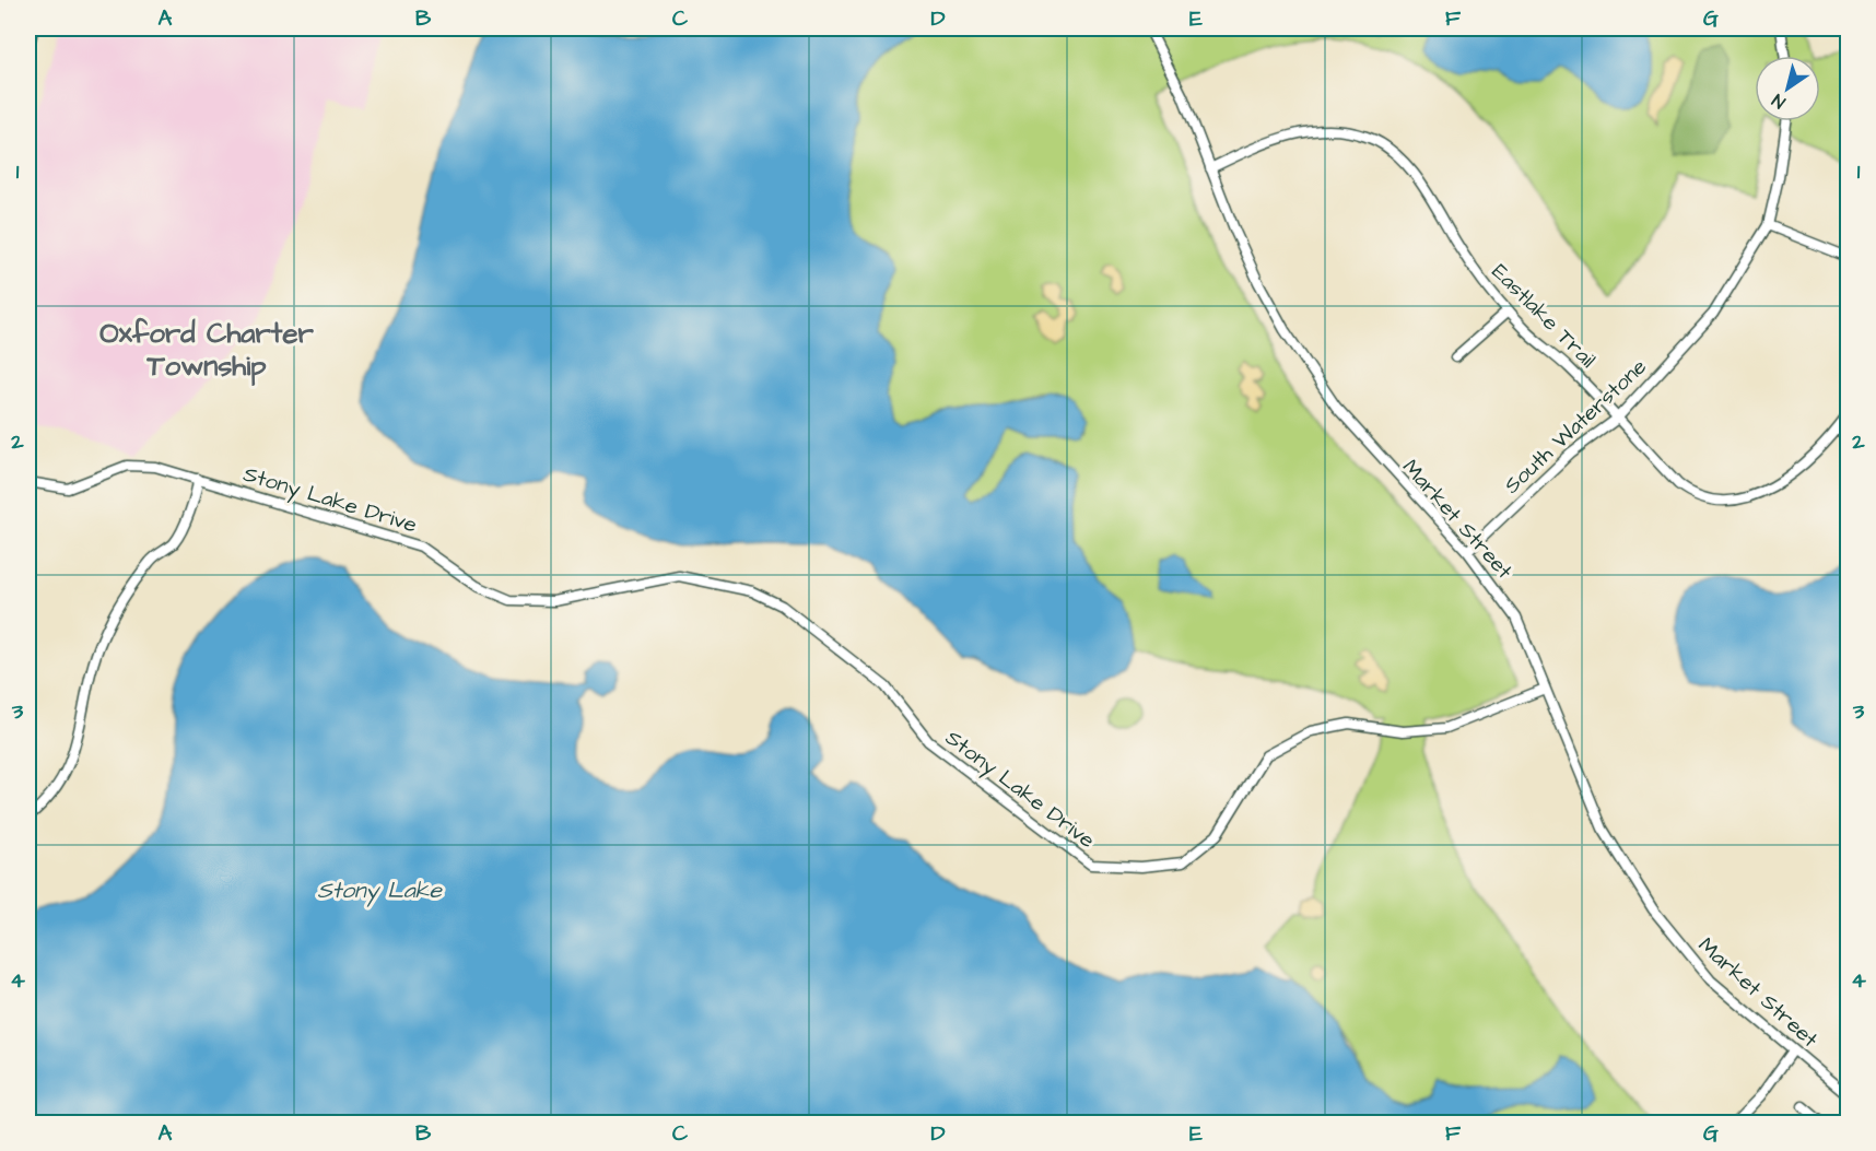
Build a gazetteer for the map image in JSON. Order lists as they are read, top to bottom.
{
  "streets": {
    "street": [
      "Eastlake Trail",
      "South Waterstone",
      "Stony Lake Drive",
      "Market Street"
    ]
  },
  "crossings": [
    ["Eastlake Trail", "South Waterstone"],
    ["Eastlake Trail", "Market Street"],
    ["South Waterstone", "Market Street"],
    ["Stony Lake Drive", "Market Street"]
  ],
  "districts": ["Oxford Charter Township"],
  "water": ["Stony Lake"],
  "north": "bottom left",
  "grid": {
    "columns": [
      "A",
      "B",
      "C",
      "D",
      "E",
      "F",
      "G"
    ],
    "rows": [
      "1",
      "2",
      "3",
      "4"
    ]
  }
}
